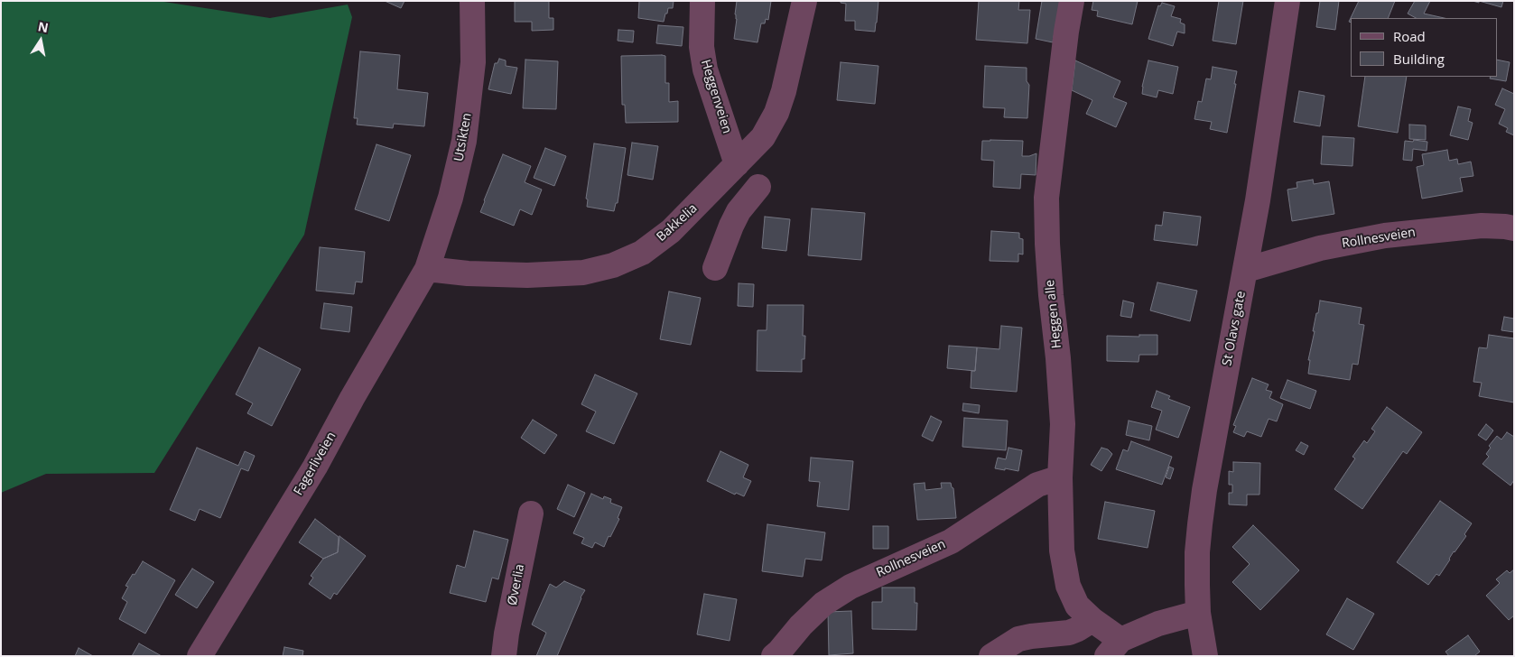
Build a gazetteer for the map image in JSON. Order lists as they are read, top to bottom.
{
  "streets": {
    "street": [
      "Heggenveien",
      "Utsikten",
      "Bakkelia",
      "Rollnesveien",
      "Heggen alle",
      "St Olavs gate",
      "Fagerliveien",
      "Øverlia"
    ]
  },
  "crossings": [
    ["Heggenveien", "Bakkelia"],
    ["Utsikten", "Bakkelia"],
    ["Utsikten", "Fagerliveien"],
    ["Bakkelia", "Fagerliveien"],
    ["Rollnesveien", "Heggen alle"],
    ["Rollnesveien", "St Olavs gate"]
  ],
  "legend": ["Road", "Building"],
  "north": "top"
}
